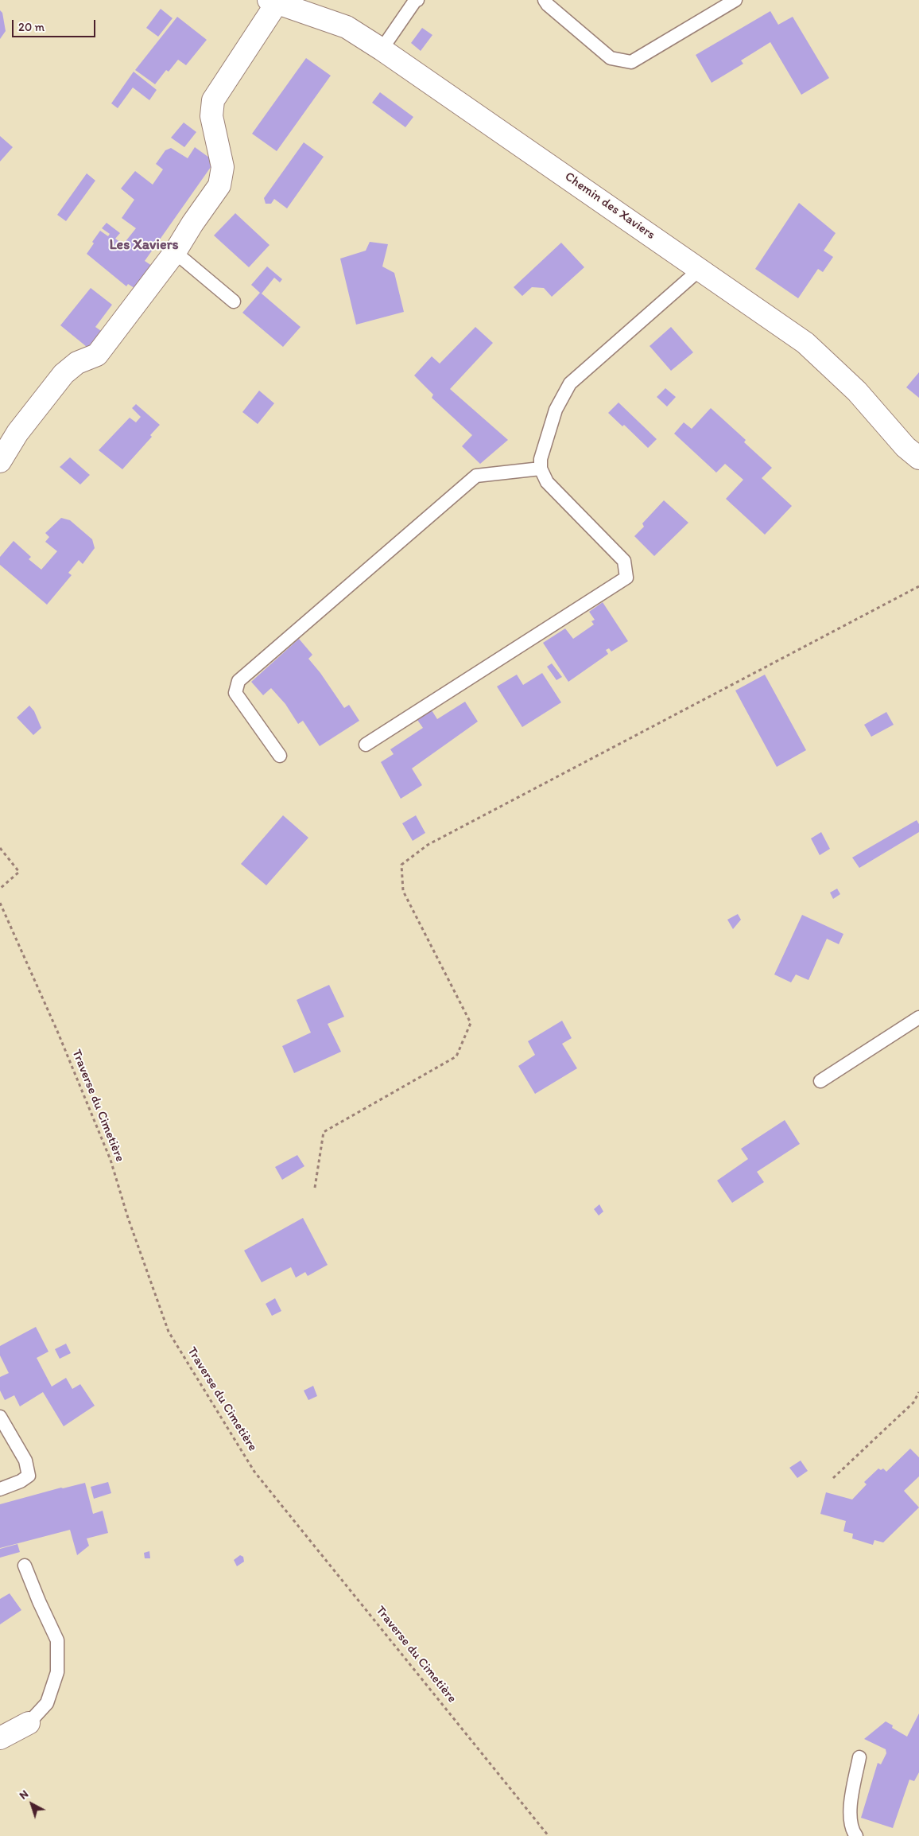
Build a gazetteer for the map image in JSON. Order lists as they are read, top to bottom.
{
  "streets": {
    "street": ["Chemin des Xaviers"],
    "path": ["Traverse du Cimetière"]
  },
  "districts": ["Les Xaviers"],
  "scale_bar": "20 m",
  "north": "top left"
}
